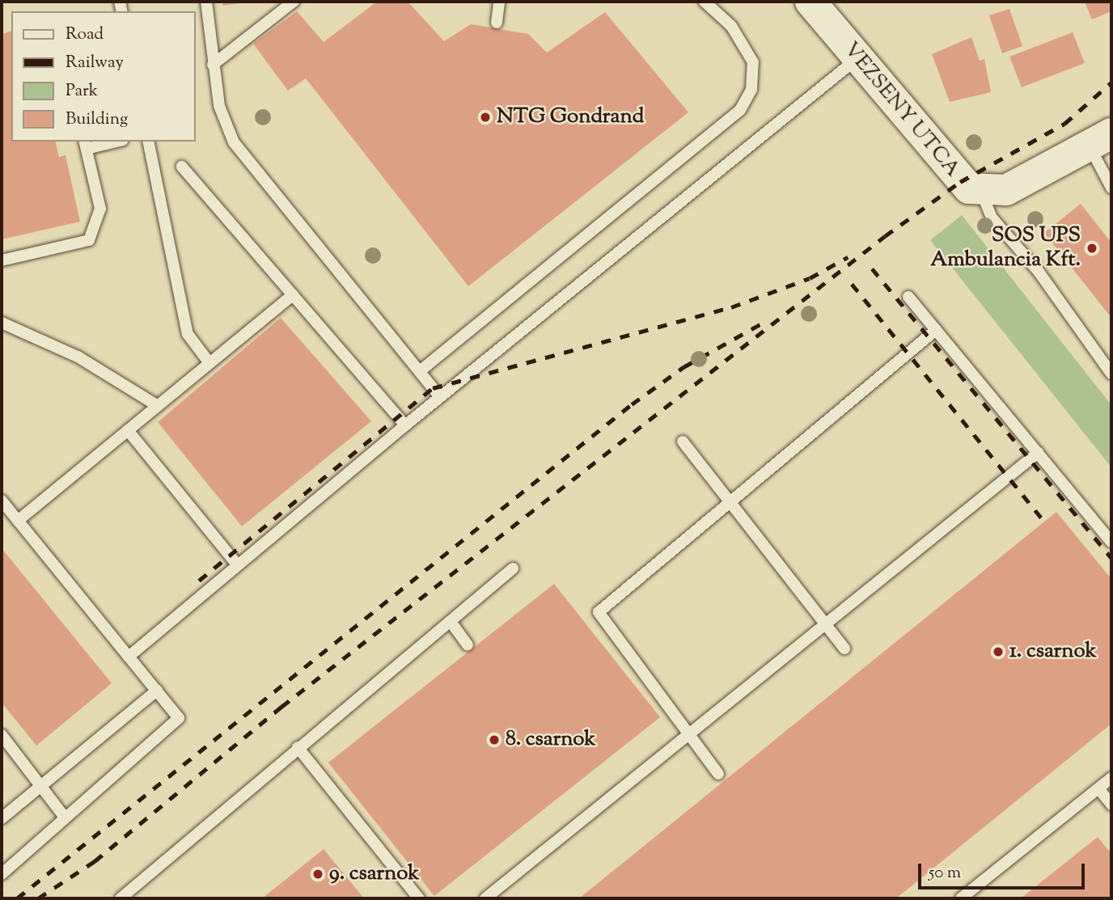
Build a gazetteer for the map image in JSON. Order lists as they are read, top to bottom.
{
  "streets": {
    "street": ["VEZSENY UTCA"]
  },
  "places": [
    "NTG Gondrand",
    "SOS UPS Ambulancia Kft.",
    "1. csarnok",
    "8. csarnok",
    "9. csarnok"
  ],
  "legend": [
    "Road",
    "Railway",
    "Park",
    "Building"
  ],
  "scale_bar": "50 m"
}
